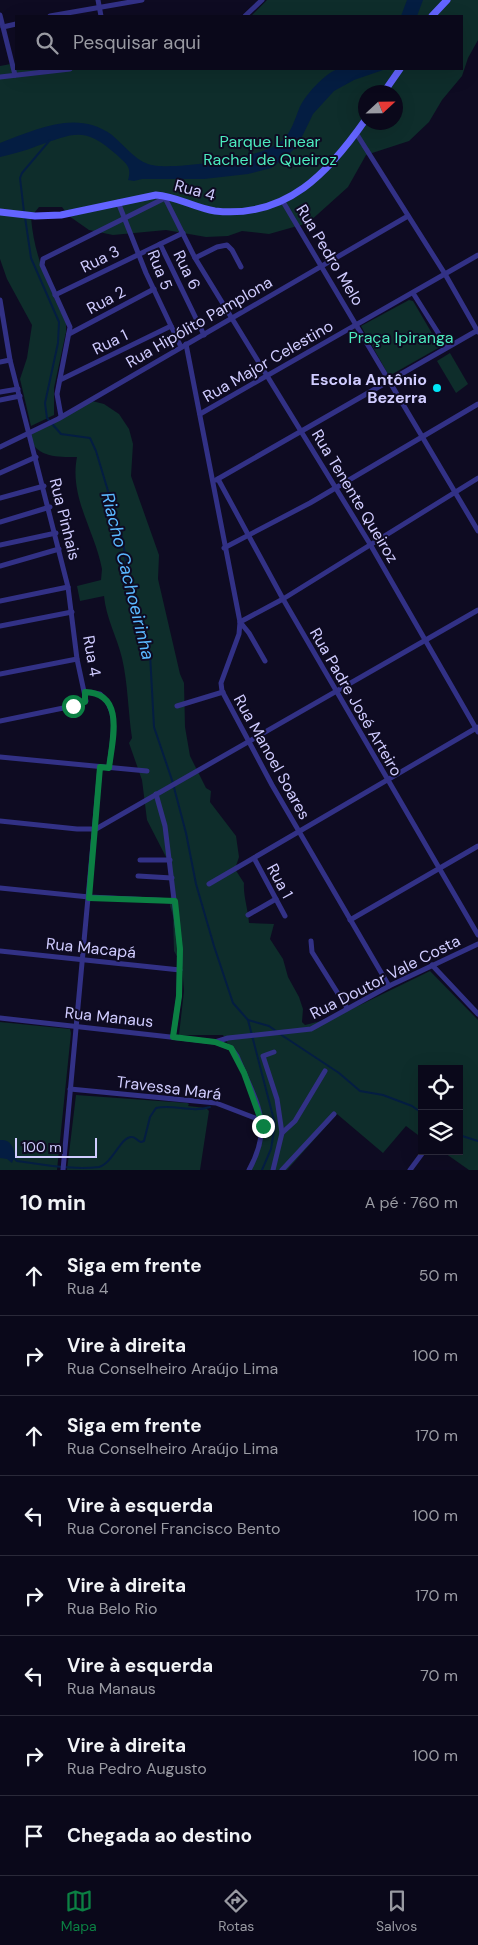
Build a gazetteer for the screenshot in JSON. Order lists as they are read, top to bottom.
{
  "streets": {
    "main road": ["Rua 4"],
    "street": [
      "Rua Pedro Melo",
      "Rua 3",
      "Rua 5",
      "Rua 6",
      "Rua 2",
      "Rua Hipólito Pamplona",
      "Rua 1",
      "Rua Major Celestino",
      "Rua Tenente Queiroz",
      "Rua Pinhais",
      "Rua Padre José Arteiro",
      "Rua Manoel Soares",
      "Rua Macapá",
      "Rua Doutor Vale Costa",
      "Rua Manaus",
      "Travessa Mará"
    ]
  },
  "crossings": [
    ["Rua 4", "Rua Pedro Melo"],
    ["Rua 4", "Rua 3"],
    ["Rua 4", "Rua 5"],
    ["Rua 4", "Rua Tenente Queiroz"],
    ["Rua 4", "Rua Pinhais"],
    ["Rua Pedro Melo", "Rua Hipólito Pamplona"],
    ["Rua Pedro Melo", "Rua Major Celestino"],
    ["Rua 3", "Rua 5"],
    ["Rua 3", "Rua 6"],
    ["Rua 3", "Rua Tenente Queiroz"],
    ["Rua 5", "Rua 2"],
    ["Rua 5", "Rua Hipólito Pamplona"],
    ["Rua 5", "Rua 1"],
    ["Rua 6", "Rua Hipólito Pamplona"],
    ["Rua Hipólito Pamplona", "Rua Tenente Queiroz"],
    ["Rua Hipólito Pamplona", "Rua Pinhais"],
    ["Rua Hipólito Pamplona", "Rua Manoel Soares"],
    ["Rua Major Celestino", "Rua Tenente Queiroz"],
    ["Rua Major Celestino", "Rua Manoel Soares"],
    ["Rua Manoel Soares", "Rua Doutor Vale Costa"],
    ["Rua Doutor Vale Costa", "Rua Manaus"]
  ],
  "water": ["Riacho Cachoeirinha"],
  "parks": ["Parque Linear Rachel de Queiroz", "Praça Ipiranga"],
  "places": ["Escola Antônio Bezerra"],
  "scale_bar": "100 m",
  "north": "right",
  "page": {
    "search": "Pesquisar aqui",
    "scale": "100 m",
    "heading": ["10 min", "A pé · 760 m"],
    "list": [
      ["Siga em frente", "Rua 4", "50 m"],
      ["Vire à direita", "Rua Conselheiro Araújo Lima", "100 m"],
      ["Siga em frente", "Rua Conselheiro Araújo Lima", "170 m"],
      ["Vire à esquerda", "Rua Coronel Francisco Bento", "100 m"],
      ["Vire à direita", "Rua Belo Rio", "170 m"],
      ["Vire à esquerda", "Rua Manaus", "70 m"],
      ["Vire à direita", "Rua Pedro Augusto", "100 m"],
      "Chegada ao destino"
    ],
    "nav": ["Mapa", "Rotas", "Salvos"]
  }
}
